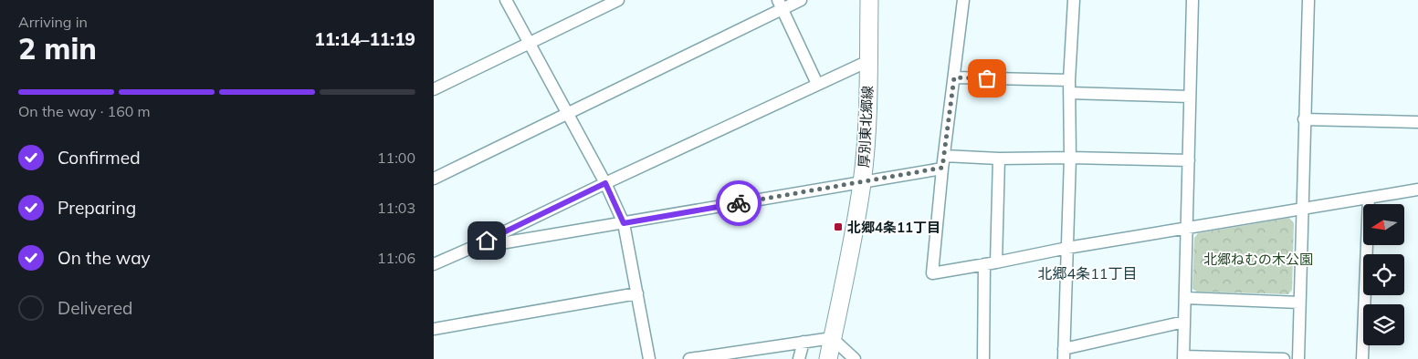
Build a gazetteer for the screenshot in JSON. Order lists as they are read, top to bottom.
{
  "streets": {
    "main road": ["厚別東北郷線"]
  },
  "districts": ["北郷4条11丁目"],
  "parks": ["北郷ねむの木公園"],
  "places": {
    "transit": ["北郷4条11丁目"]
  },
  "north": "left",
  "page": {
    "heading": ["2 min", "Arriving in", "11:14–11:19"],
    "bar": "On the way · 160 m",
    "list": [
      ["Confirmed", "11:00"],
      ["Preparing", "11:03"],
      ["On the way", "11:06"],
      "Delivered"
    ]
  }
}
